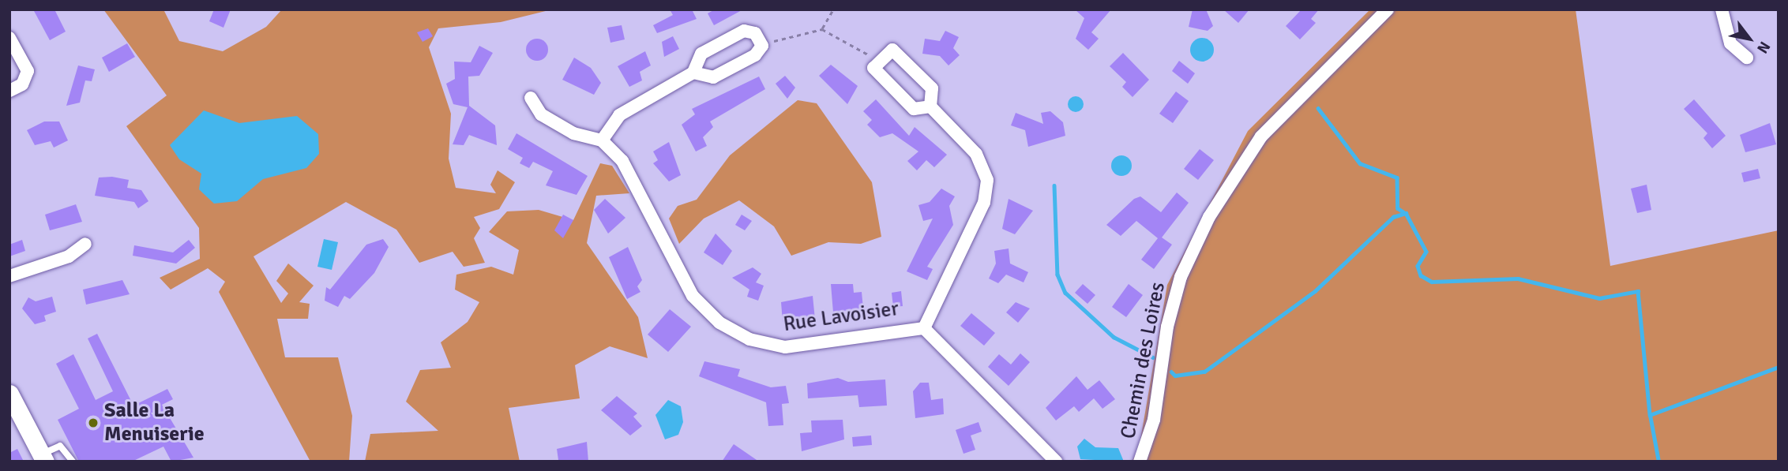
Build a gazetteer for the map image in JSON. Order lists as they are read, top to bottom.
{
  "streets": {
    "street": ["Rue Lavoisier", "Chemin des Loires"]
  },
  "places": ["Salle La Menuiserie"],
  "north": "bottom right"
}
